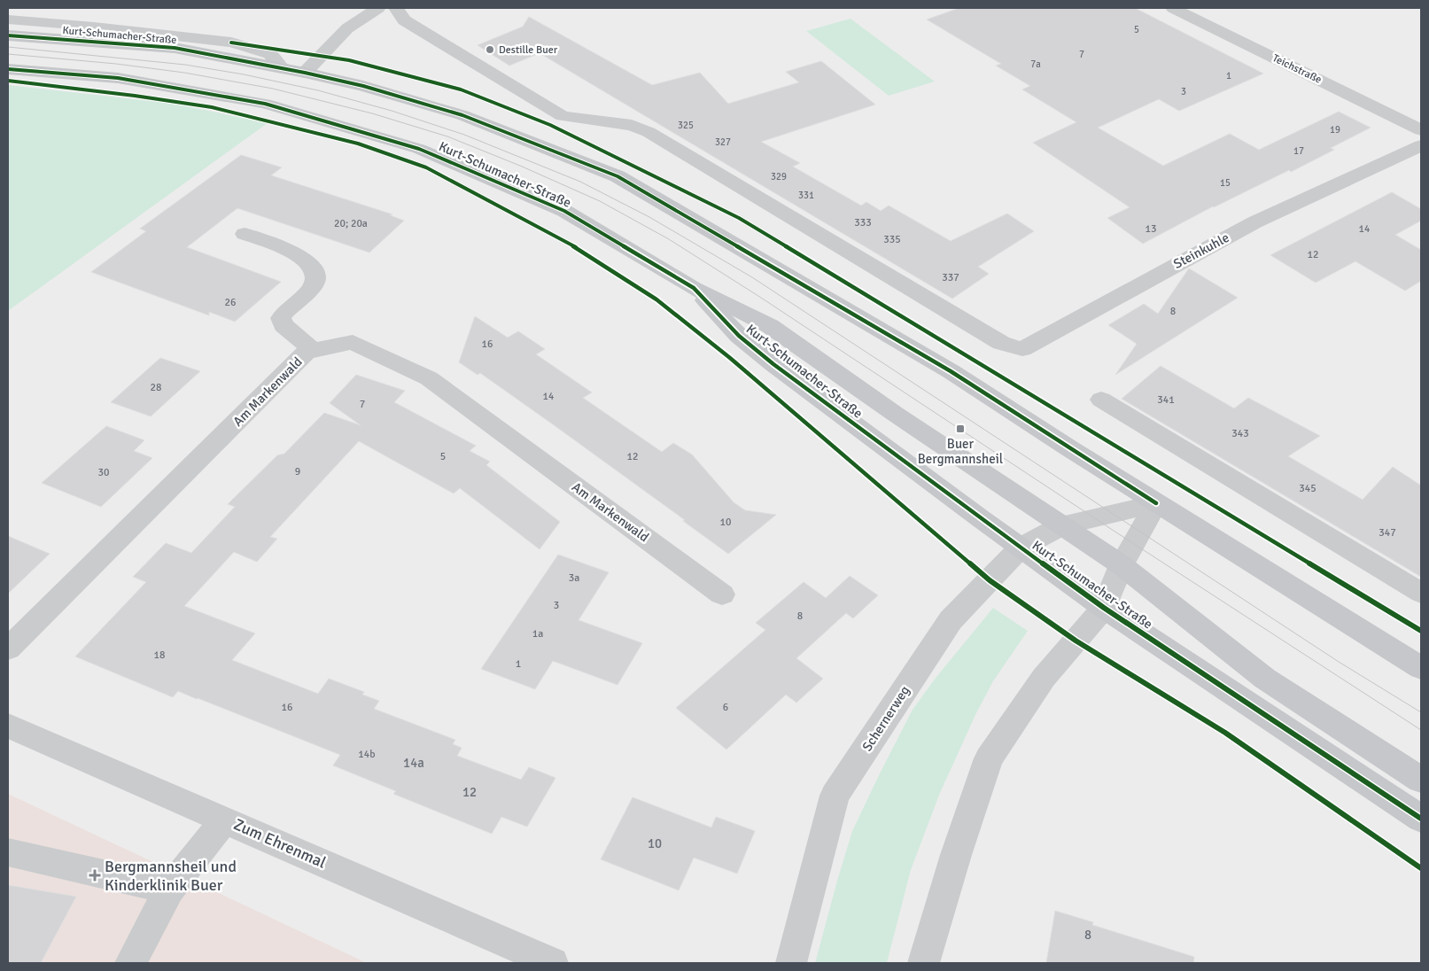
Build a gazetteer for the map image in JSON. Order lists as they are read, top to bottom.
{
  "streets": {
    "main road": ["Kurt-Schumacher-Straße"],
    "street": [
      "Teichstraße",
      "Steinkuhle",
      "Am Markenwald",
      "Schernerweg",
      "Zum Ehrenmal"
    ]
  },
  "crossings": [
    ["Kurt-Schumacher-Straße", "Schernerweg"]
  ],
  "places": {
    "other": ["Destille Buer"],
    "transit": ["Buer Bergmannsheil"],
    "health": ["Bergmannsheil und Kinderklinik Buer"]
  },
  "house_numbers": [
    "5",
    "7",
    "7a",
    "1",
    "3",
    "325",
    "19",
    "327",
    "17",
    "329",
    "15",
    "331",
    "333",
    "20; 20a",
    "13",
    "14",
    "335",
    "12",
    "337",
    "26",
    "8",
    "16",
    "28",
    "14",
    "341",
    "7",
    "343",
    "5",
    "12",
    "9",
    "30",
    "345",
    "10",
    "347",
    "3a",
    "3",
    "8",
    "1a",
    "18",
    "1",
    "16",
    "6",
    "14b",
    "14a",
    "12",
    "10",
    "8"
  ]
}
